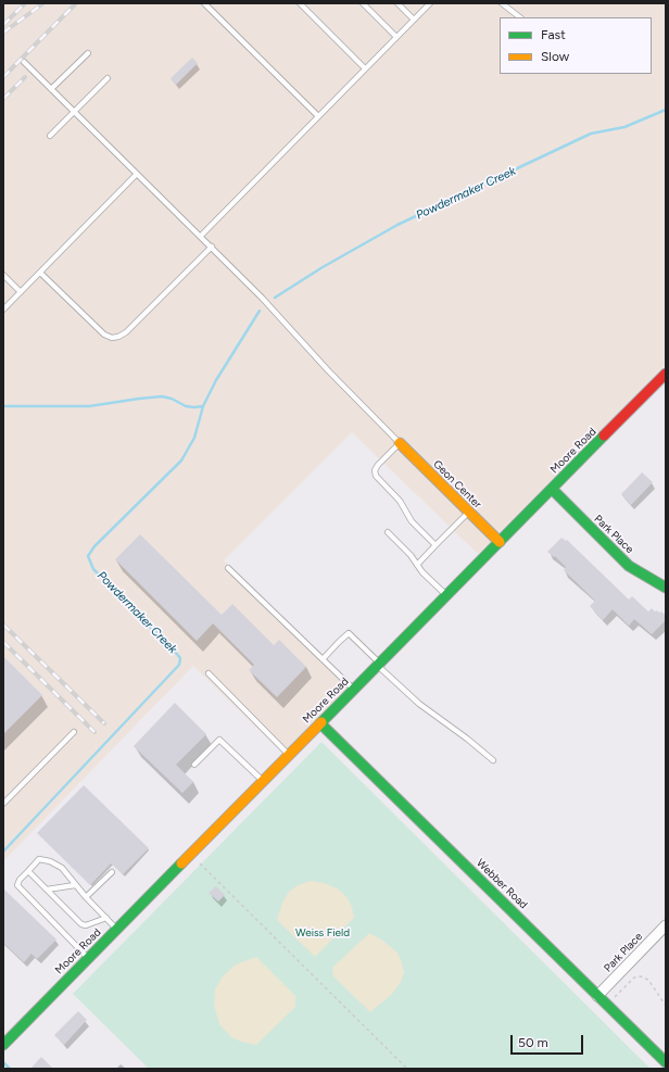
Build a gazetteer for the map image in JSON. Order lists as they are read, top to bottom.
{
  "streets": {
    "street": [
      "Moore Road",
      "Geon Center",
      "Park Place",
      "Webber Road"
    ]
  },
  "crossings": [
    ["Moore Road", "Geon Center"],
    ["Moore Road", "Park Place"],
    ["Moore Road", "Webber Road"],
    ["Park Place", "Webber Road"]
  ],
  "water": ["Powdermaker Creek"],
  "parks": ["Weiss Field"],
  "legend": ["Fast", "Slow"],
  "scale_bar": "50 m"
}
